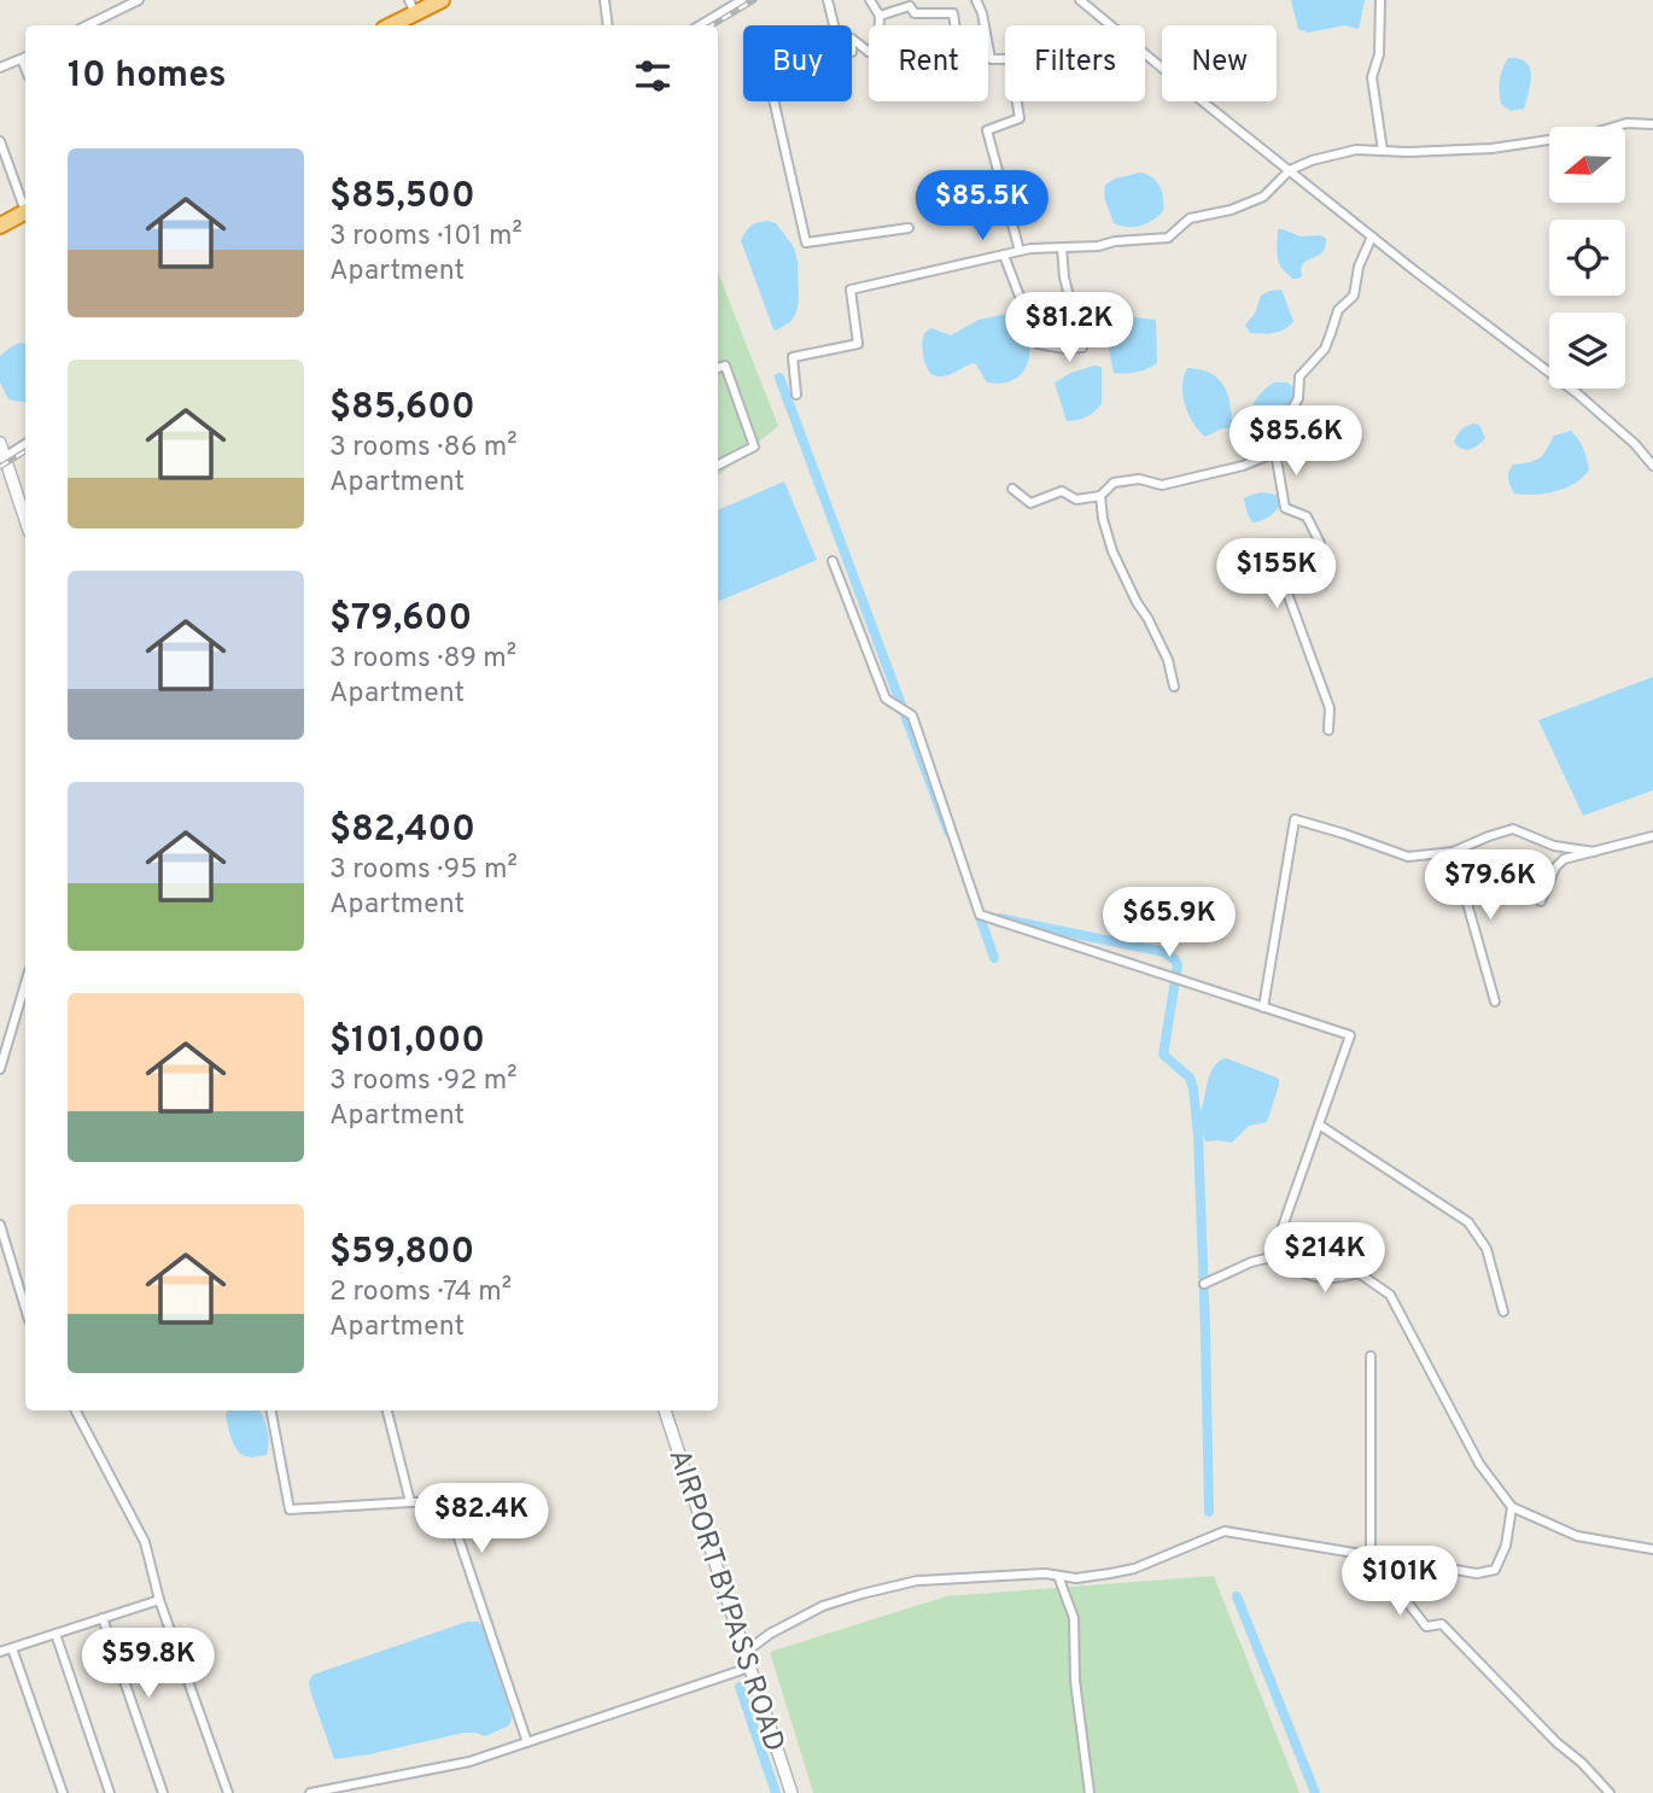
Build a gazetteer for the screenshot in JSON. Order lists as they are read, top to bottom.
{
  "streets": {
    "street": ["AIRPORT BYPASS ROAD"]
  },
  "north": "left",
  "page": {
    "chip": [
      "Buy",
      "Rent",
      "Filters",
      "New"
    ],
    "heading": "10 homes",
    "list": [
      {
        "name": "$85,500",
        "note": "3 rooms · 101 m² · Apartment"
      },
      {
        "name": "$85,600",
        "note": "3 rooms · 86 m² · Apartment"
      },
      {
        "name": "$79,600",
        "note": "3 rooms · 89 m² · Apartment"
      },
      {
        "name": "$82,400",
        "note": "3 rooms · 95 m² · Apartment"
      },
      {
        "name": "$101,000",
        "note": "3 rooms · 92 m² · Apartment"
      },
      {
        "name": "$59,800",
        "note": "2 rooms · 74 m² · Apartment"
      }
    ],
    "price": [
      "$85.5K",
      "$81.2K",
      "$85.6K",
      "$155K",
      "$79.6K",
      "$65.9K",
      "$214K",
      "$82.4K",
      "$101K",
      "$59.8K"
    ]
  }
}
